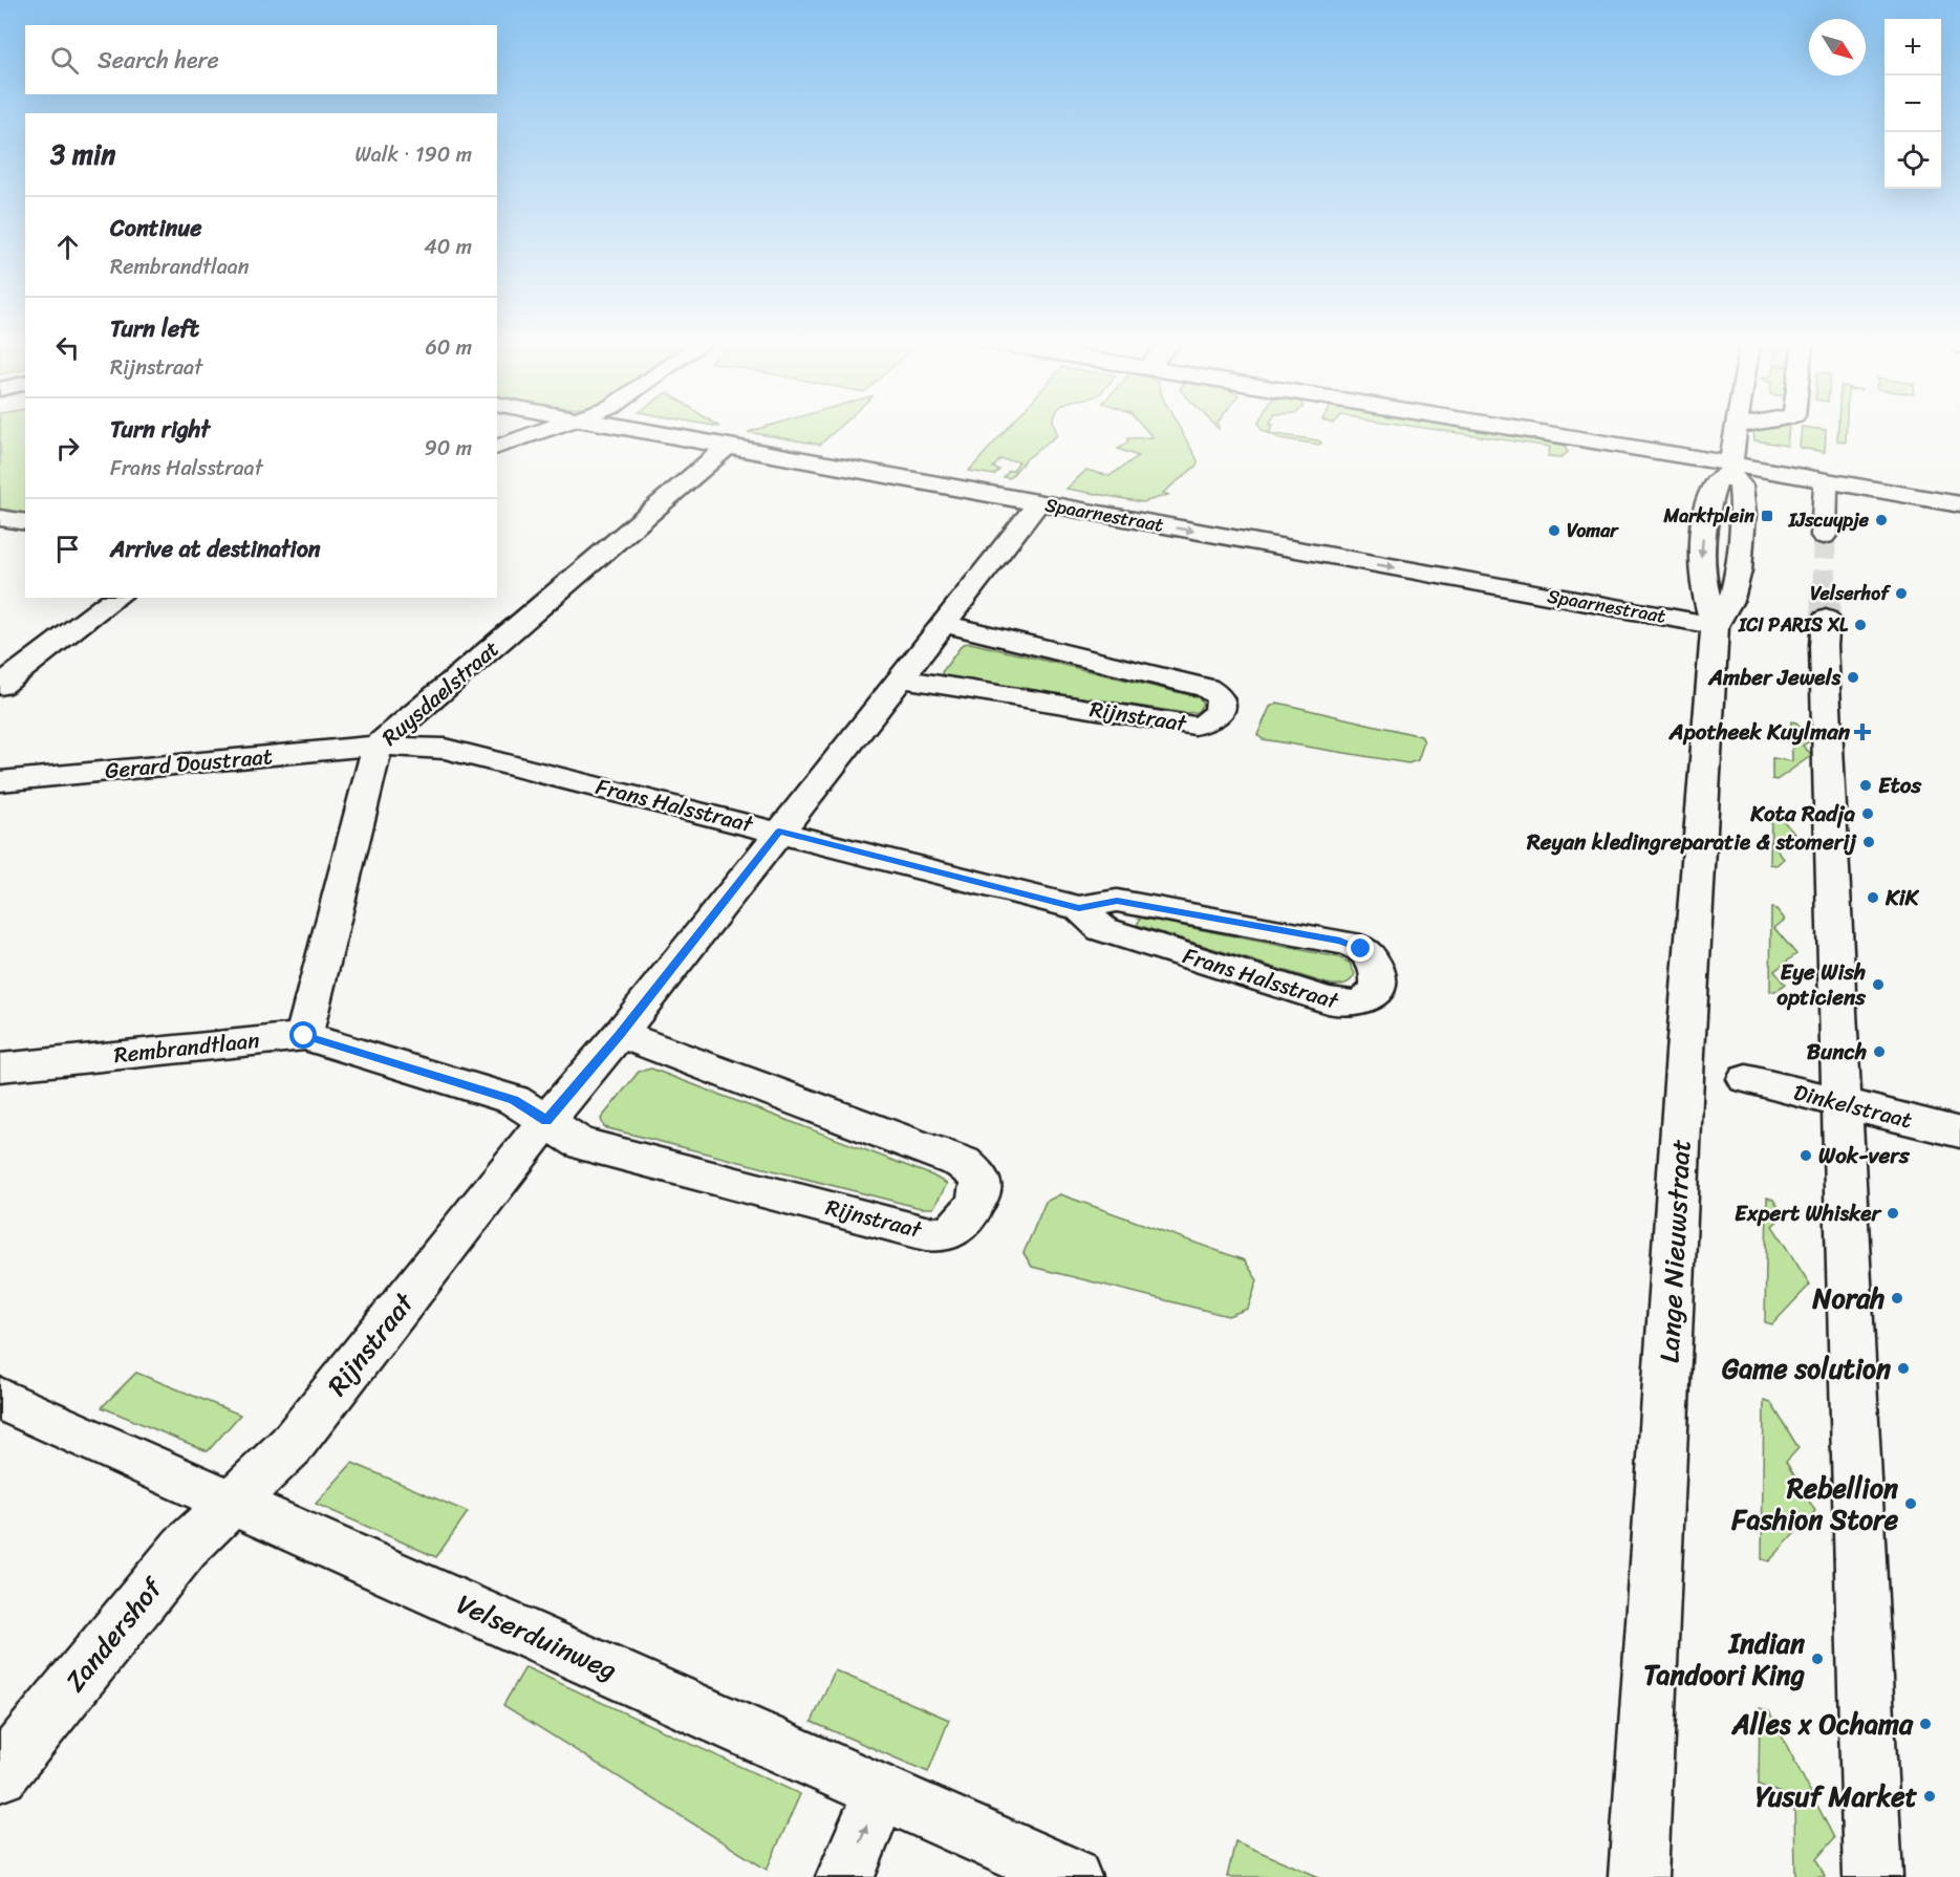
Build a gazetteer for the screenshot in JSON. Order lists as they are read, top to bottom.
{
  "streets": {
    "street": [
      "Spaarnestraat",
      "Ruysdaelstraat",
      "Rijnstraat",
      "Gerard Doustraat",
      "Frans Halsstraat",
      "Rembrandtlaan",
      "Dinkelstraat",
      "Lange Nieuwstraat",
      "Zandershof",
      "Velserduinweg"
    ]
  },
  "crossings": [
    ["Spaarnestraat", "Ruysdaelstraat"],
    ["Spaarnestraat", "Rijnstraat"],
    ["Spaarnestraat", "Lange Nieuwstraat"],
    ["Ruysdaelstraat", "Gerard Doustraat"],
    ["Ruysdaelstraat", "Frans Halsstraat"],
    ["Ruysdaelstraat", "Rembrandtlaan"],
    ["Rijnstraat", "Frans Halsstraat"],
    ["Rijnstraat", "Rembrandtlaan"],
    ["Rijnstraat", "Zandershof"],
    ["Rijnstraat", "Velserduinweg"],
    ["Gerard Doustraat", "Frans Halsstraat"],
    ["Zandershof", "Velserduinweg"]
  ],
  "places": {
    "transit": ["Marktplein"],
    "other": [
      "IJscuypje",
      "Vomar",
      "Velserhof",
      "ICI PARIS XL",
      "Amber Jewels",
      "Etos",
      "Kota Radja",
      "Reyan kledingreparatie & stomerij",
      "KiK",
      "Eye Wish opticiens",
      "Bunch",
      "Wok-vers",
      "Expert Whisker",
      "Norah",
      "Game solution",
      "Rebellion Fashion Store",
      "Indian Tandoori King",
      "Alles x Ochama",
      "Yusuf Market"
    ],
    "health": ["Apotheek Kuylman"]
  },
  "north": "bottom right",
  "page": {
    "map_buttons": ["+", "−"],
    "search": "Search here",
    "heading": ["3 min", "Walk · 190 m"],
    "list": [
      ["Continue", "Rembrandtlaan", "40 m"],
      ["Turn left", "Rijnstraat", "60 m"],
      ["Turn right", "Frans Halsstraat", "90 m"],
      "Arrive at destination"
    ]
  }
}
